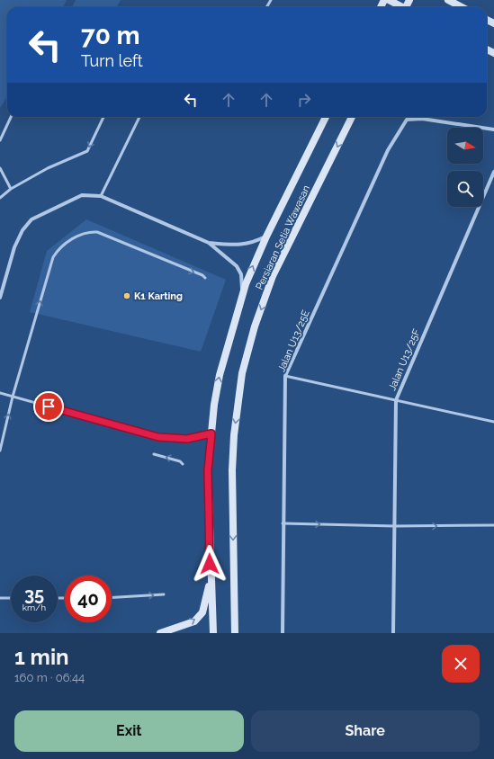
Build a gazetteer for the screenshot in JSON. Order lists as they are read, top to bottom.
{
  "streets": {
    "street": ["Persiaran Setia Wawasan", "Jalan U13/25E", "Jalan U13/25F"]
  },
  "places": ["K1 Karting"],
  "north": "right",
  "page": {
    "turn": ["70 m", "Turn left"],
    "speed": "35 km/h",
    "limit": "40",
    "heading": ["1 min", "160 m · 06:44"],
    "buttons": ["Exit", "Share"]
  }
}
